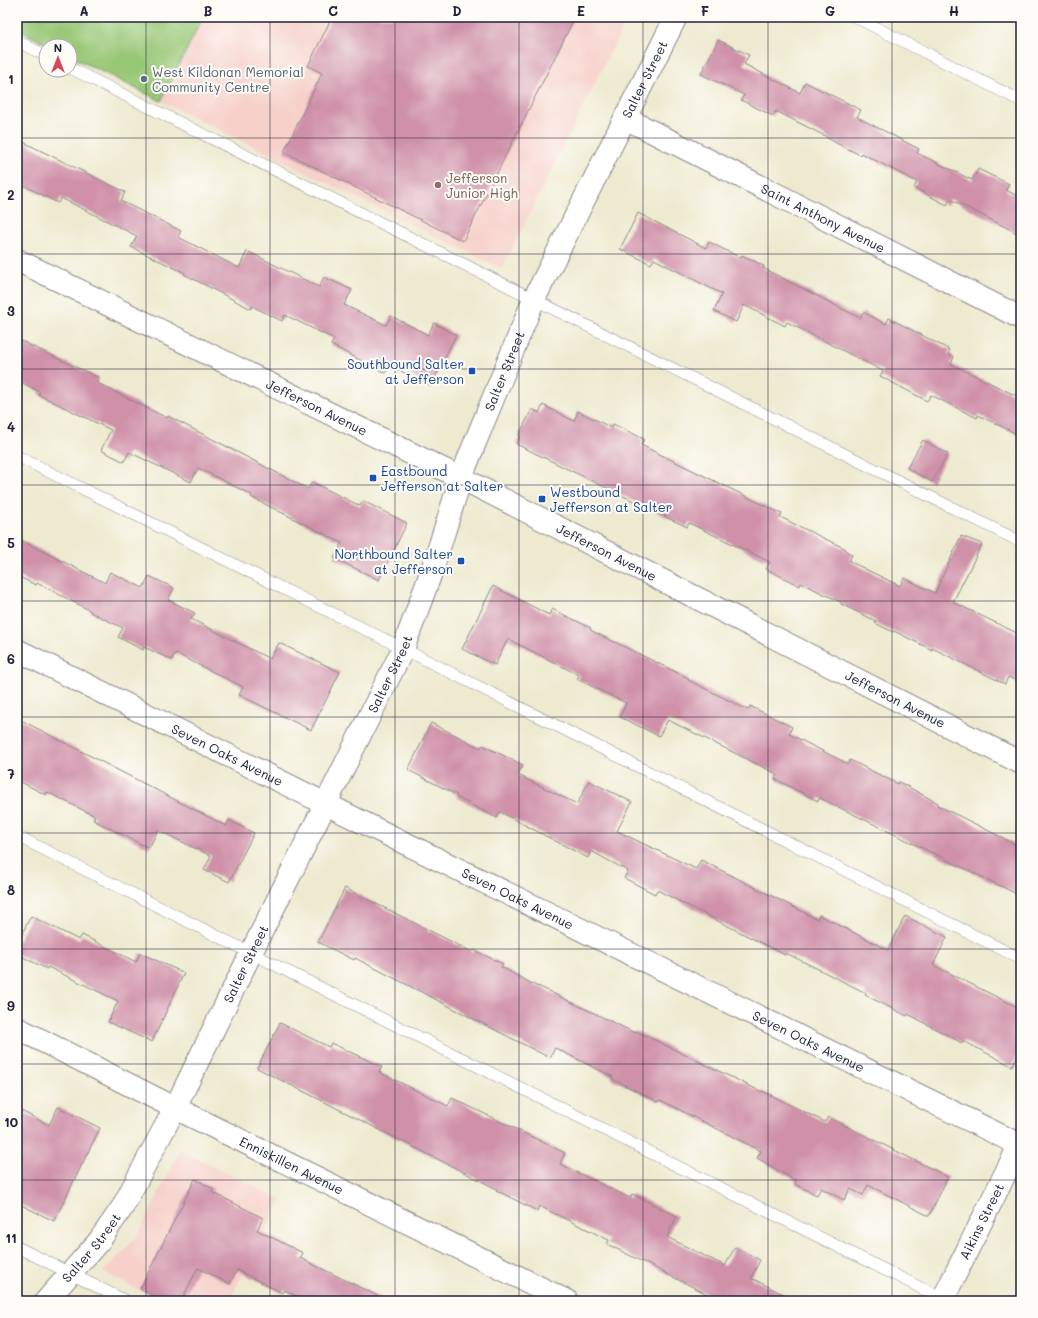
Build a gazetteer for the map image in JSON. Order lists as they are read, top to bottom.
{
  "streets": {
    "street": [
      "Salter Street",
      "Saint Anthony Avenue",
      "Jefferson Avenue",
      "Seven Oaks Avenue",
      "Enniskillen Avenue",
      "Aikins Street"
    ]
  },
  "crossings": [
    ["Salter Street", "Saint Anthony Avenue"],
    ["Salter Street", "Jefferson Avenue"],
    ["Salter Street", "Seven Oaks Avenue"],
    ["Salter Street", "Enniskillen Avenue"],
    ["Seven Oaks Avenue", "Aikins Street"]
  ],
  "places": {
    "other": ["West Kildonan Memorial Community Centre", "Jefferson Junior High"],
    "transit": [
      "Southbound Salter at Jefferson",
      "Eastbound Jefferson at Salter",
      "Westbound Jefferson at Salter",
      "Northbound Salter at Jefferson"
    ]
  },
  "north": "top",
  "grid": {
    "columns": [
      "A",
      "B",
      "C",
      "D",
      "E",
      "F",
      "G",
      "H"
    ],
    "rows": [
      "1",
      "2",
      "3",
      "4",
      "5",
      "6",
      "7",
      "8",
      "9",
      "10",
      "11"
    ]
  }
}
